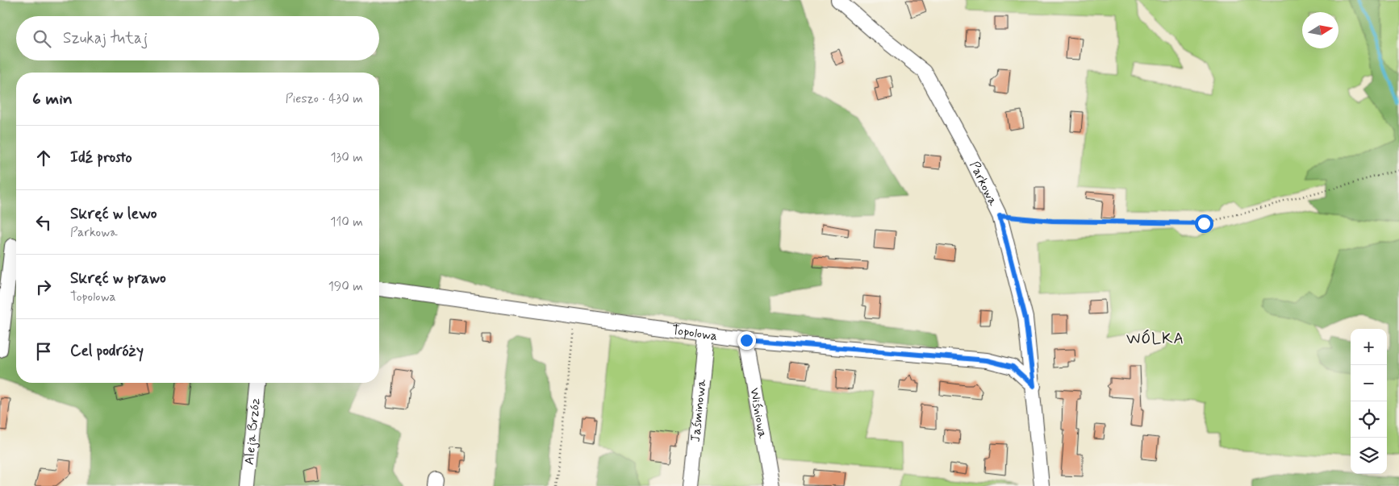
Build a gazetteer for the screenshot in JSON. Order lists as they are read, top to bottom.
{
  "streets": {
    "street": [
      "Parkowa",
      "Topolowa",
      "Jaśminowa",
      "Wiśniowa",
      "Aleja Brzóz"
    ]
  },
  "crossings": [
    ["Parkowa", "Topolowa"],
    ["Topolowa", "Jaśminowa"],
    ["Topolowa", "Wiśniowa"]
  ],
  "districts": ["WÓLKA"],
  "north": "right",
  "page": {
    "search": "Szukaj tutaj",
    "heading": ["6 min", "Pieszo · 430 m"],
    "list": [
      ["Idź prosto", "130 m"],
      ["Skręć w lewo", "Parkowa", "110 m"],
      ["Skręć w prawo", "Topolowa", "190 m"],
      "Cel podróży"
    ],
    "map_buttons": ["+", "−"]
  }
}
